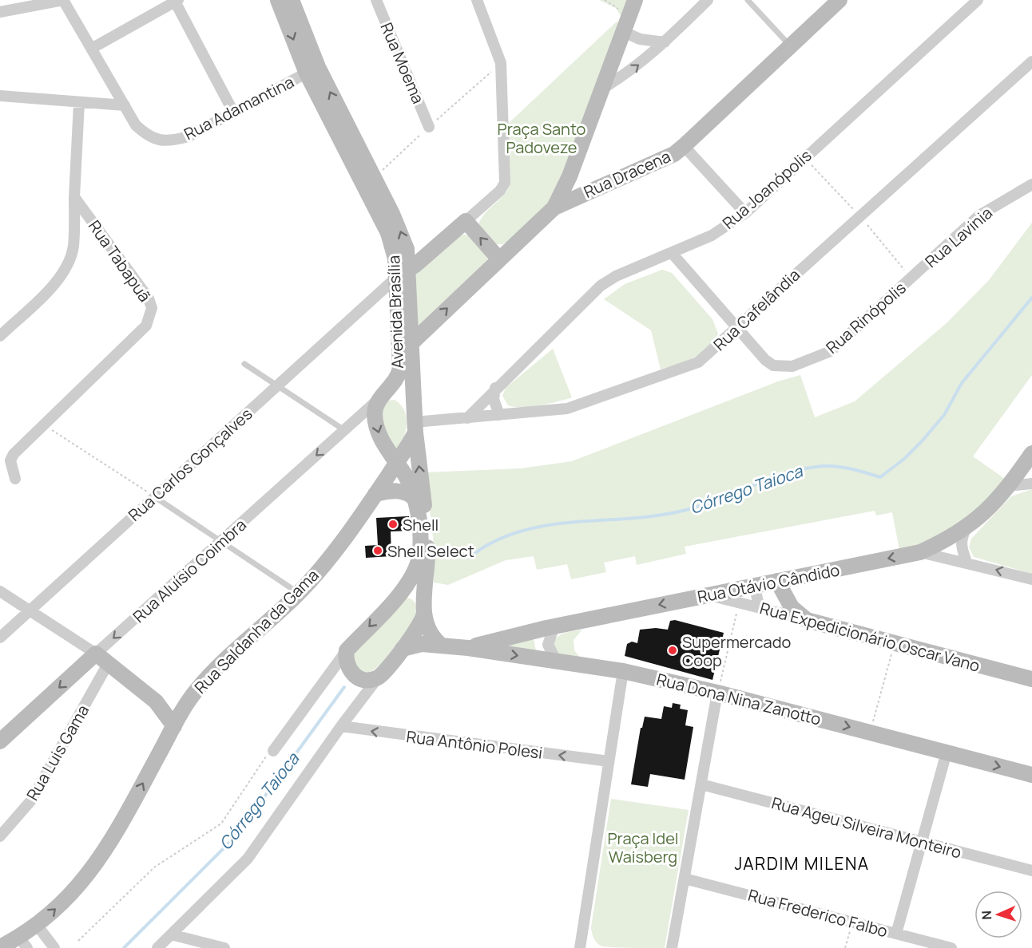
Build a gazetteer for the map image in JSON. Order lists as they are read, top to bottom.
{
  "streets": {
    "main road": [
      "Rua Dracena",
      "Avenida Brasília",
      "Rua Aluísio Coimbra",
      "Rua Otávio Cândido",
      "Rua Saldanha da Gama",
      "Rua Expedicionário Oscar Vano",
      "Rua Dona Nina Zanotto"
    ],
    "street": [
      "Rua Moema",
      "Rua Adamantina",
      "Rua Joanópolis",
      "Rua Lavinia",
      "Rua Tabapuã",
      "Rua Cafelândia",
      "Rua Rinópolis",
      "Rua Carlos Gonçalves",
      "Rua Antônio Polesi",
      "Rua Luis Gama",
      "Rua Ageu Silveira Monteiro",
      "Rua Frederico Falbo"
    ]
  },
  "crossings": [
    ["Rua Adamantina", "Avenida Brasília"],
    ["Rua Dracena", "Avenida Brasília"],
    ["Rua Joanópolis", "Rua Cafelândia"],
    ["Rua Joanópolis", "Rua Rinópolis"],
    ["Rua Lavinia", "Rua Rinópolis"],
    ["Rua Cafelândia", "Avenida Brasília"],
    ["Rua Cafelândia", "Rua Rinópolis"],
    ["Rua Cafelândia", "Rua Saldanha da Gama"],
    ["Avenida Brasília", "Rua Carlos Gonçalves"],
    ["Avenida Brasília", "Rua Aluísio Coimbra"],
    ["Avenida Brasília", "Rua Saldanha da Gama"],
    ["Rua Otávio Cândido", "Rua Expedicionário Oscar Vano"],
    ["Rua Otávio Cândido", "Rua Dona Nina Zanotto"]
  ],
  "one_way": [
    "Rua Aluísio Coimbra",
    "Rua Otávio Cândido",
    "Rua Saldanha da Gama",
    "Rua Dona Nina Zanotto",
    "Rua Antônio Polesi"
  ],
  "districts": ["JARDIM MILENA"],
  "water": ["Córrego Taioca"],
  "parks": ["Praça Santo Padoveze", "Praça Idel Waisberg"],
  "places": ["Shell", "Shell Select", "Supermercado Coop"],
  "north": "left"
}
